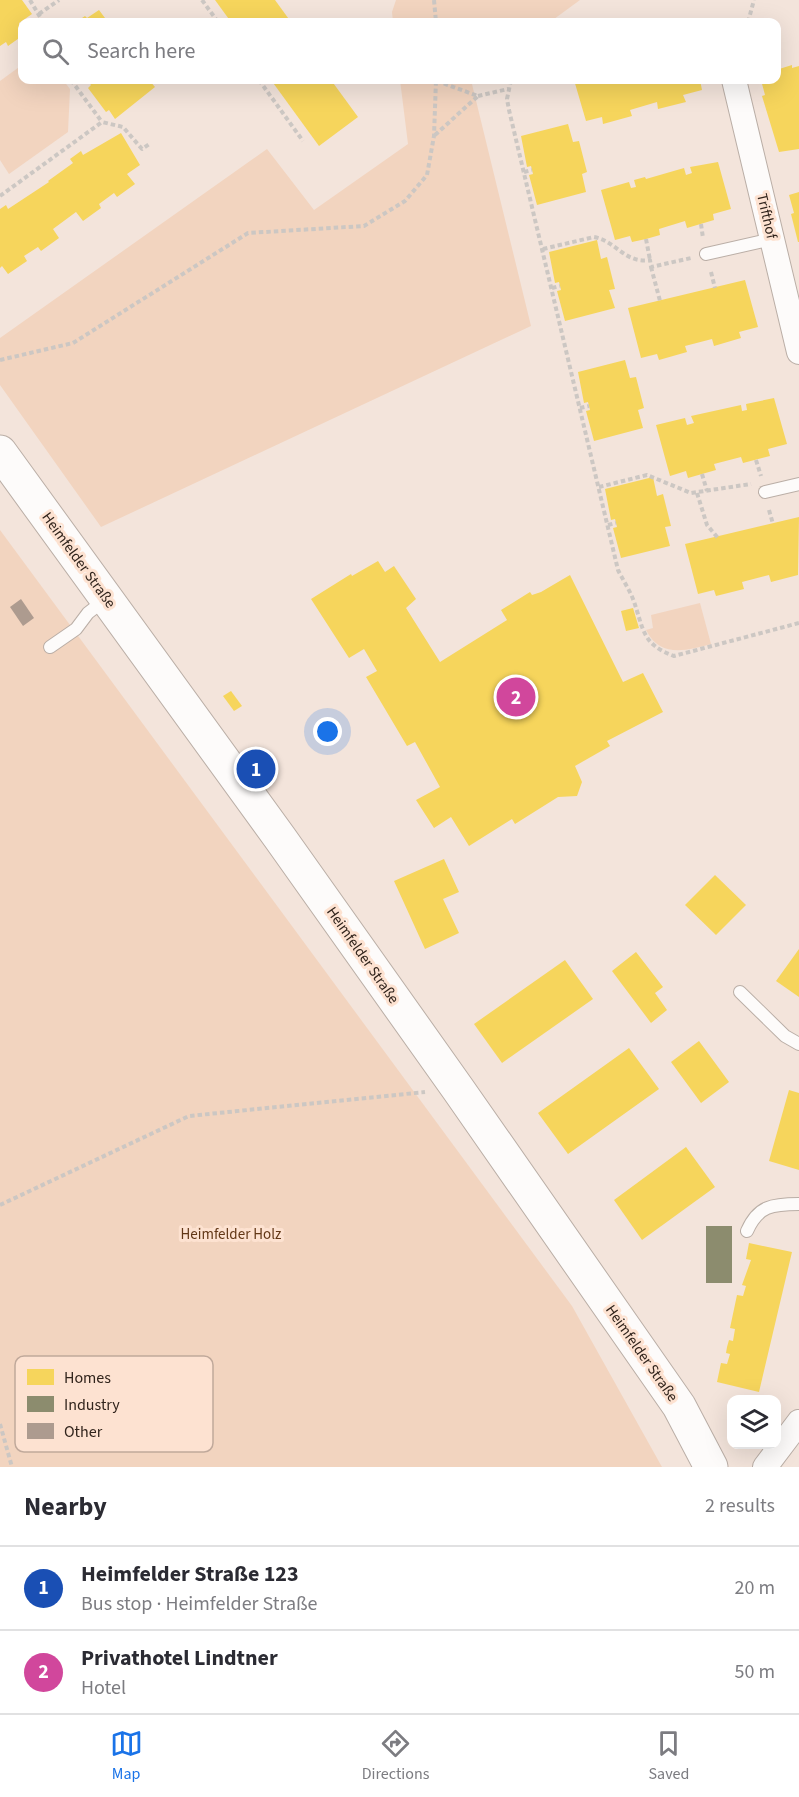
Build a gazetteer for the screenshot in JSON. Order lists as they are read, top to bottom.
{
  "streets": {
    "street": ["Trifthof", "Heimfelder Straße"]
  },
  "parks": ["Heimfelder Holz"],
  "legend": ["Homes", "Industry", "Other"],
  "page": {
    "search": "Search here",
    "pins": ["2", "1"],
    "heading": ["Nearby", "2 results"],
    "list": [
      {
        "mark": "1",
        "name": "Heimfelder Straße 123",
        "note": "Bus stop · Heimfelder Straße",
        "value": "20 m"
      },
      {
        "mark": "2",
        "name": "Privathotel Lindtner",
        "note": "Hotel",
        "value": "50 m"
      }
    ],
    "nav": ["Map", "Directions", "Saved"]
  }
}
